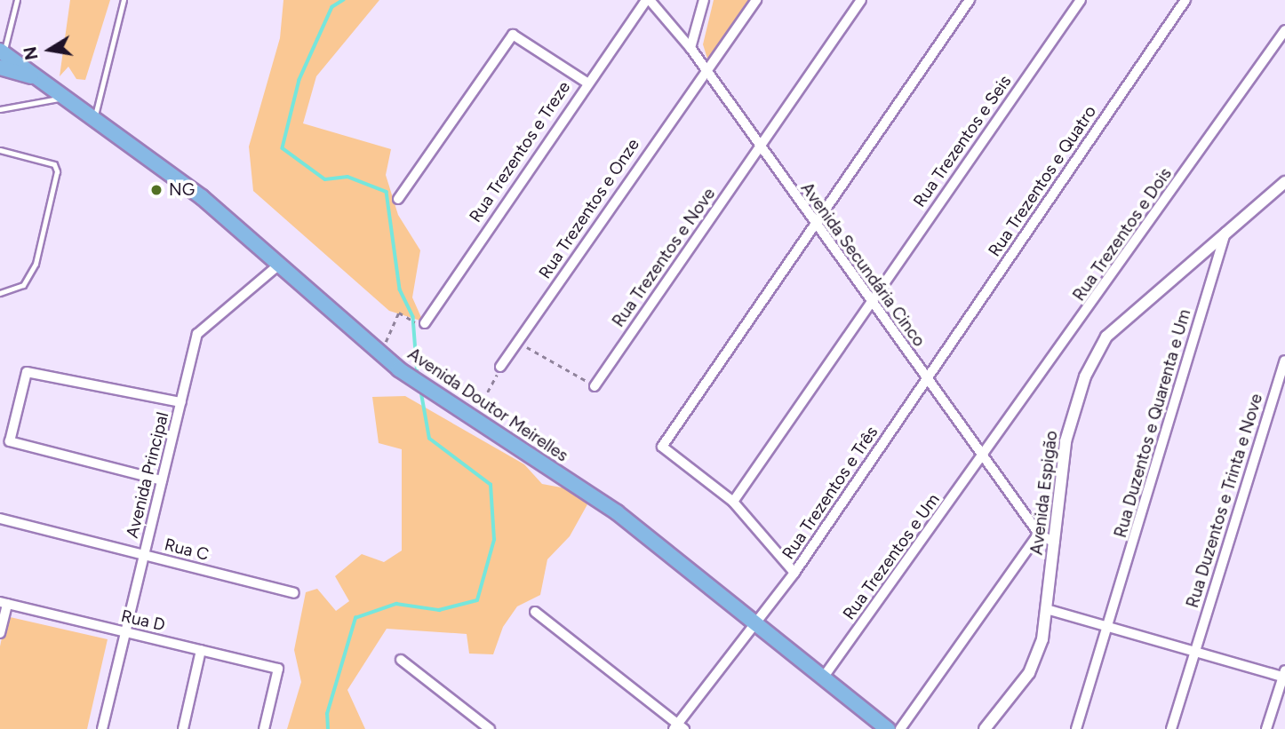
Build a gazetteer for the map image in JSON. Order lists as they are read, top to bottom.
{
  "streets": {
    "main road": ["Avenida Doutor Meirelles"],
    "street": [
      "Rua Trezentos e Seis",
      "Rua Trezentos e Treze",
      "Rua Trezentos e Quatro",
      "Rua Trezentos e Onze",
      "Rua Trezentos e Dois",
      "Rua Trezentos e Nove",
      "Avenida Secundária Cinco",
      "Rua Duzentos e Quarenta e Um",
      "Avenida Principal",
      "Rua Trezentos e Três",
      "Avenida Espigão",
      "Rua Duzentos e Trinta e Nove",
      "Rua C",
      "Rua Trezentos e Um",
      "Rua D"
    ]
  },
  "crossings": [
    ["Rua Trezentos e Seis", "Avenida Secundária Cinco"],
    ["Rua Trezentos e Treze", "Avenida Secundária Cinco"],
    ["Rua Trezentos e Quatro", "Avenida Secundária Cinco"],
    ["Rua Trezentos e Quatro", "Rua Trezentos e Três"],
    ["Rua Trezentos e Onze", "Avenida Secundária Cinco"],
    ["Rua Trezentos e Dois", "Avenida Secundária Cinco"],
    ["Rua Trezentos e Dois", "Rua Trezentos e Um"],
    ["Rua Trezentos e Nove", "Avenida Secundária Cinco"],
    ["Avenida Secundária Cinco", "Rua Trezentos e Três"],
    ["Avenida Secundária Cinco", "Avenida Espigão"],
    ["Avenida Secundária Cinco", "Rua Trezentos e Um"],
    ["Avenida Doutor Meirelles", "Avenida Principal"],
    ["Avenida Doutor Meirelles", "Rua Trezentos e Três"],
    ["Avenida Doutor Meirelles", "Rua Trezentos e Um"],
    ["Rua Duzentos e Quarenta e Um", "Avenida Espigão"],
    ["Avenida Principal", "Rua C"],
    ["Avenida Principal", "Rua D"]
  ],
  "places": ["NG"],
  "north": "left"
}
